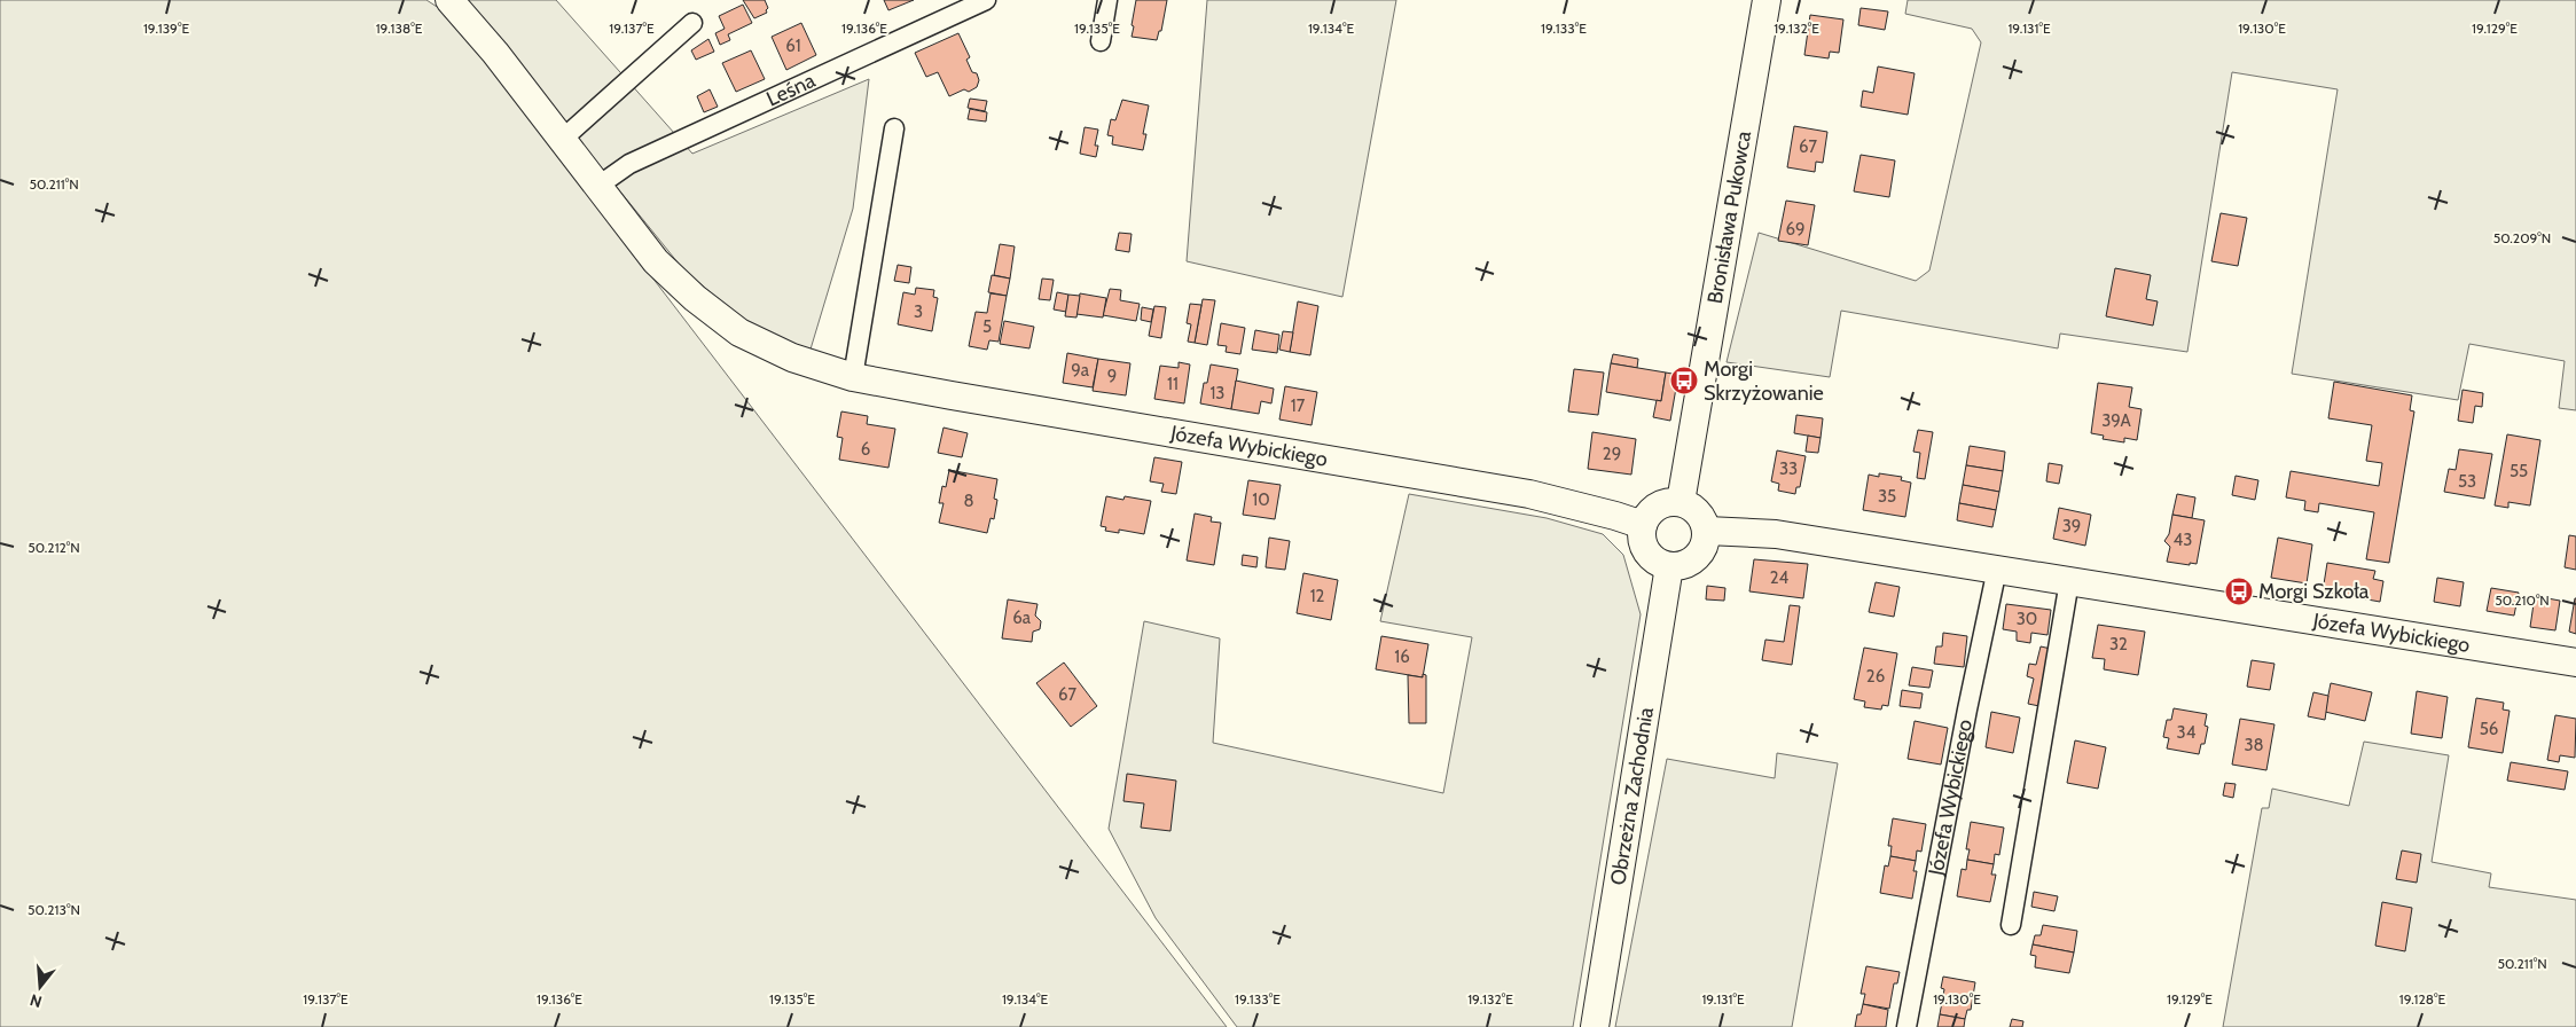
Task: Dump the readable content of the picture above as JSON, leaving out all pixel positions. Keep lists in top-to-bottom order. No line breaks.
{"streets":{"street":["Leśna","Bronisława Pukowca","Józefa Wybickiego","Obrzeżna Zachodnia"]},"crossings":[["Leśna","Józefa Wybickiego"],["Bronisława Pukowca","Józefa Wybickiego"],["Bronisława Pukowca","Obrzeżna Zachodnia"],["Józefa Wybickiego","Obrzeżna Zachodnia"]],"places":{"bus stop":["Morgi Skrzyżowanie","Morgi Szkoła"]},"house_numbers":["61","67","69","3","5","9a","9","11","13","17","39A","6","29","33","55","53","35","10","8","39","43","24","12","6a","30","32","16","26","67","56","34","38"],"north":"bottom","coordinates":["19.139°E","19.138°E","19.137°E","19.136°E","19.135°E","19.134°E","19.133°E","19.132°E","19.131°E","19.130°E","19.129°E","50.211°N","50.209°N","50.212°N","50.210°N","50.213°N","19.128°E"]}
